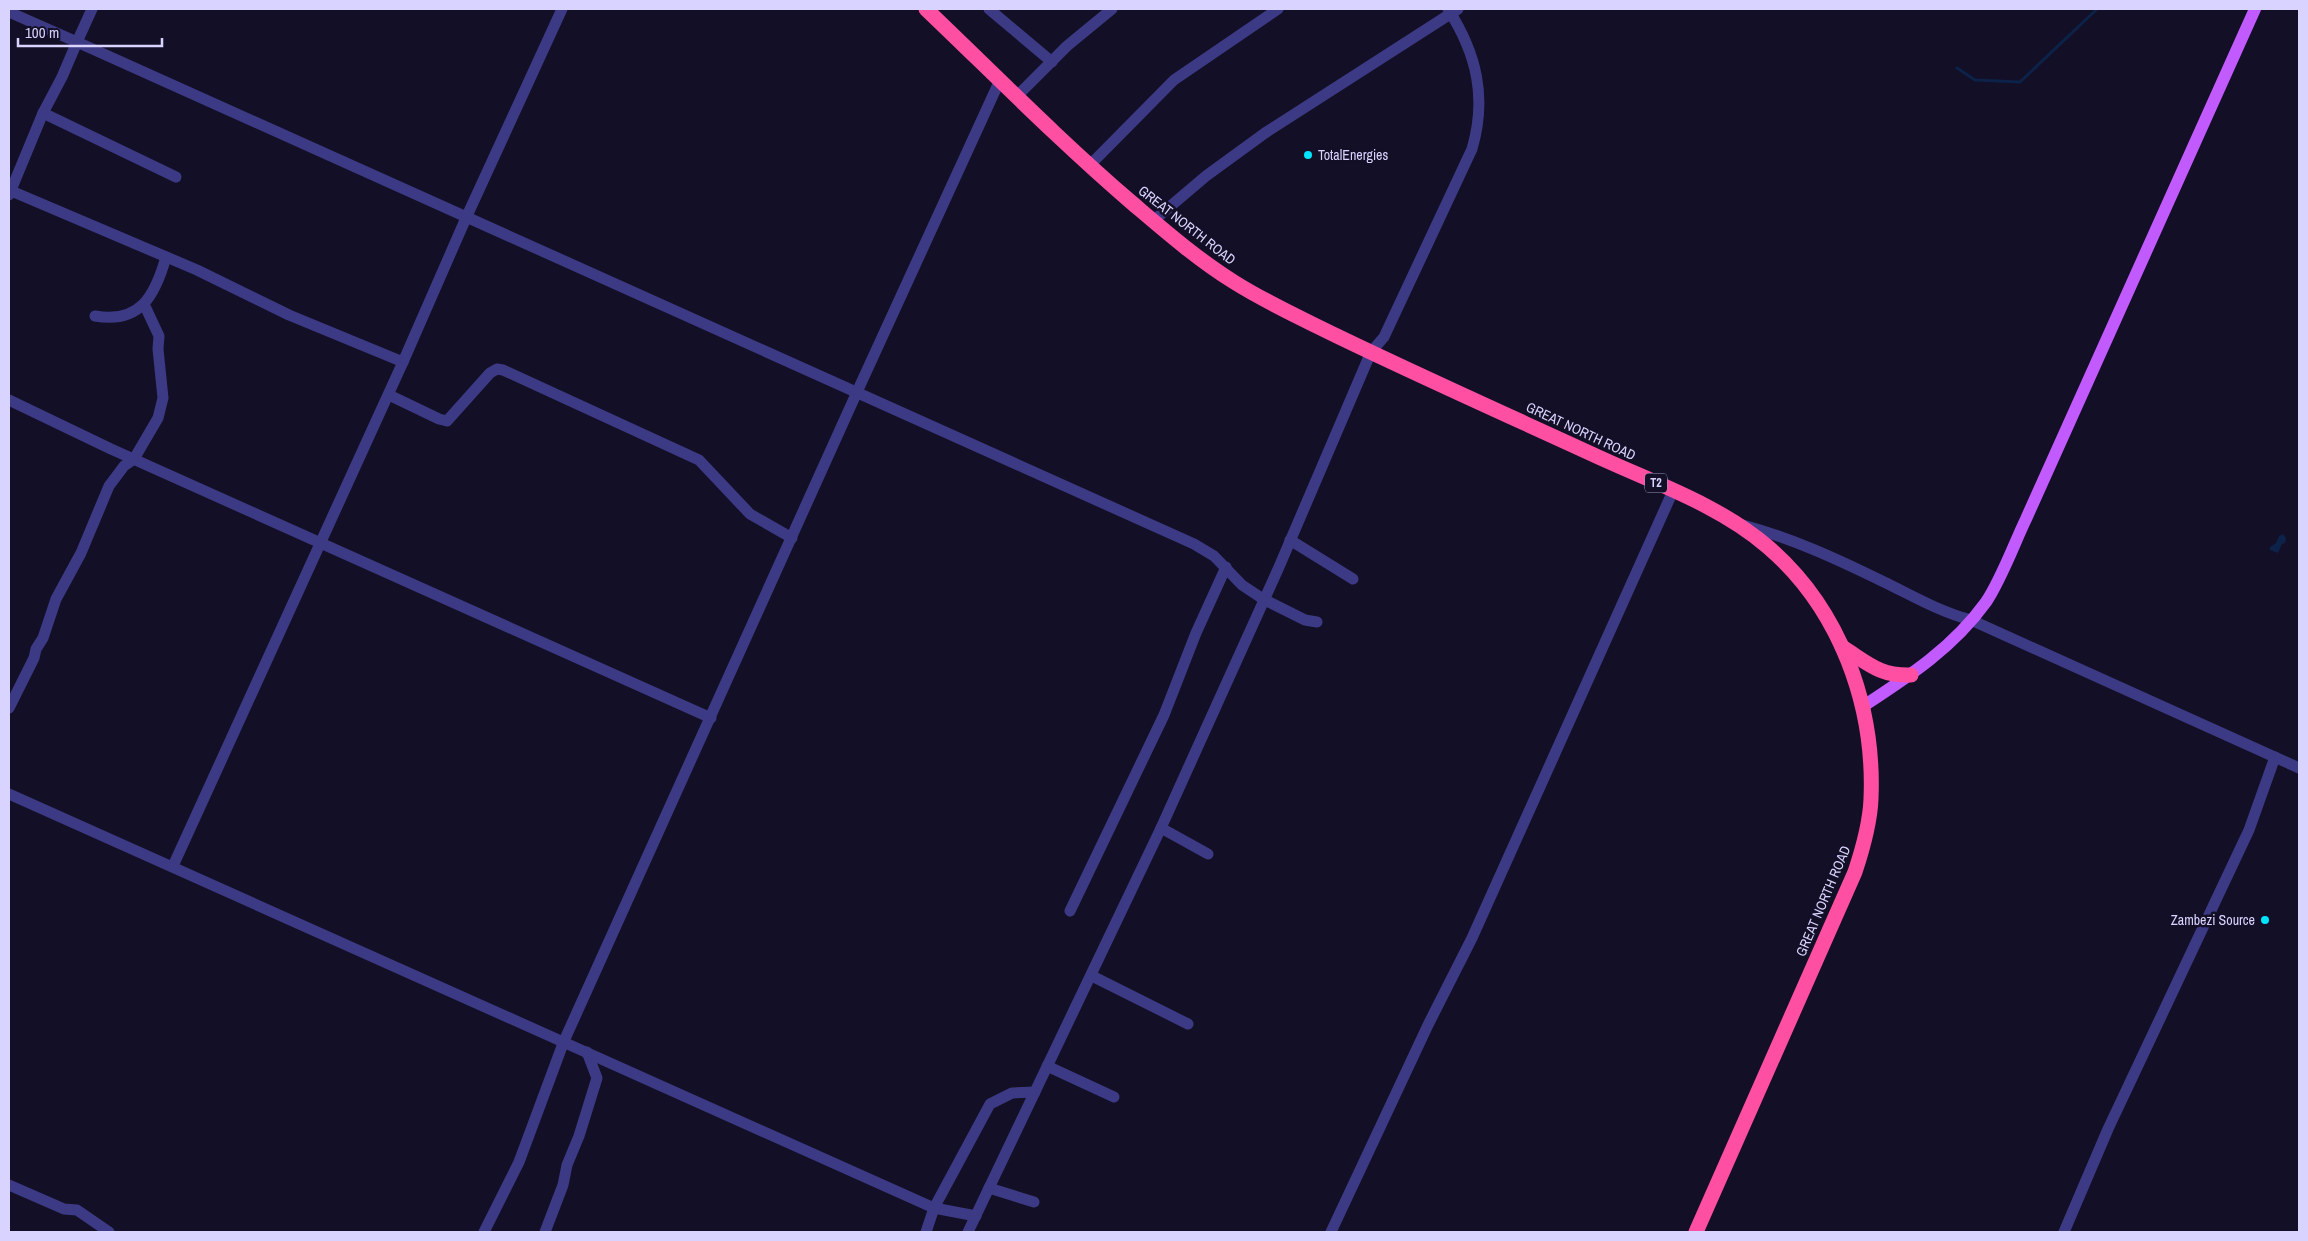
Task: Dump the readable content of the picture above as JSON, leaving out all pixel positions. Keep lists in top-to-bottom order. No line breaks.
{"streets":{"highway":["GREAT NORTH ROAD","T2"]},"places":["TotalEnergies","Zambezi Source"],"scale_bar":"100 m"}
